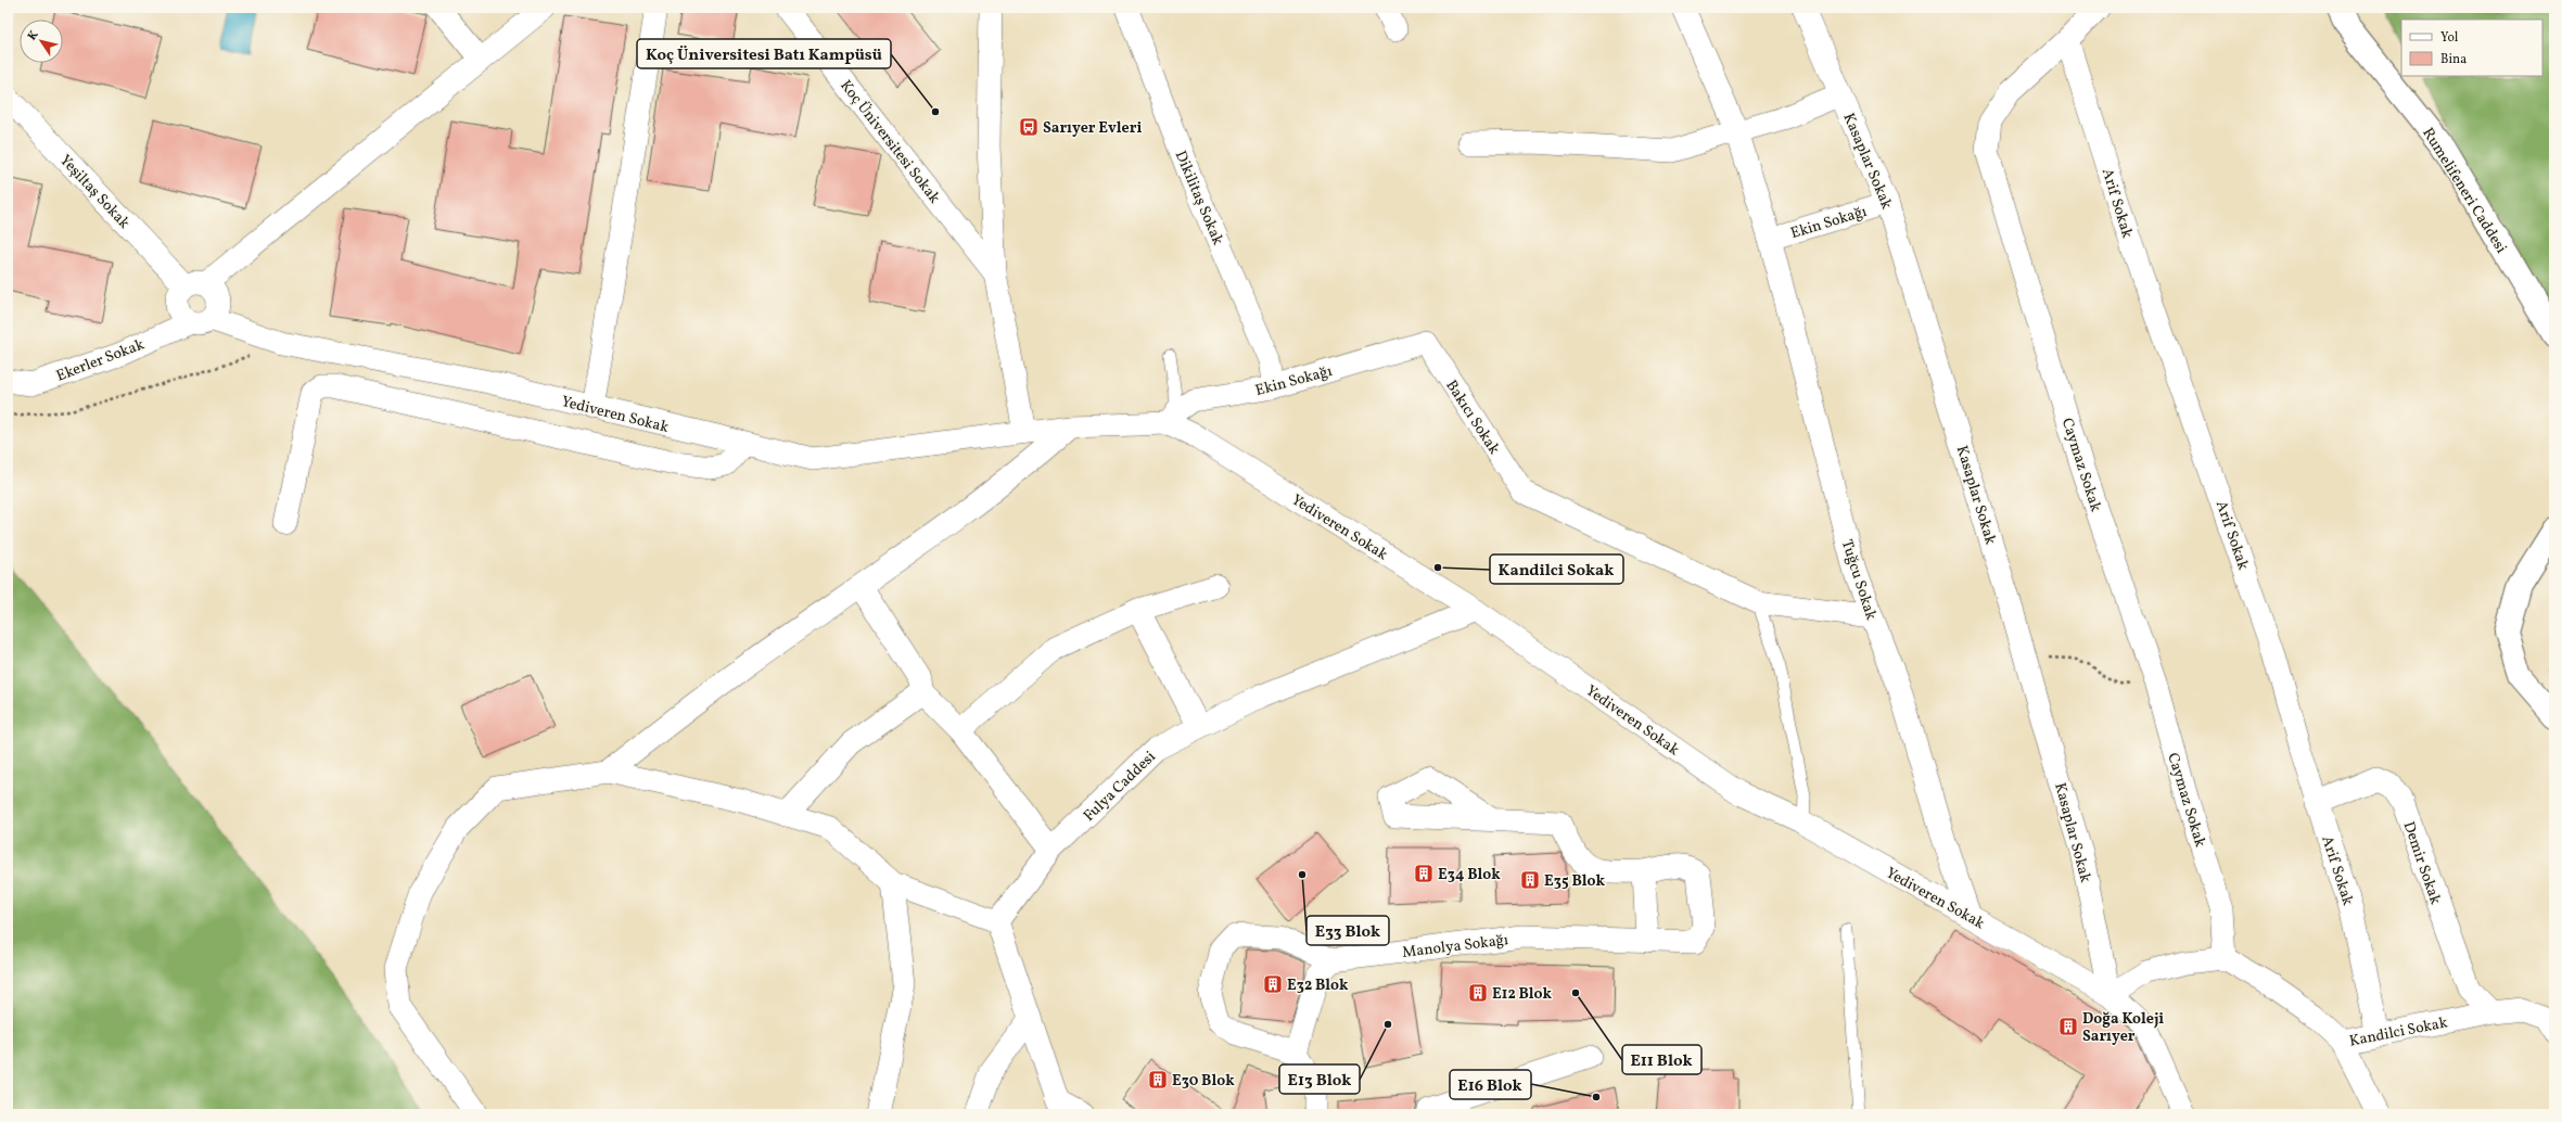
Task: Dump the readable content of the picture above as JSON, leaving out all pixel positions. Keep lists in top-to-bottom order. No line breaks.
{"streets":{"street":["Koç Üniversitesi Sokak","Kasaplar Sokak","Rumelifeneri Caddesi","Yeşiltaş Sokak","Dikilitaş Sokak","Arif Sokak","Ekin Sokağı","Ekerler Sokak","Yediveren Sokak","Bakıcı Sokak","Caymaz Sokak","Tuğcu Sokak","Fulya Caddesi","Demir Sokak","Manolya Sokağı","Kandilci Sokak"]},"crossings":[["Kasaplar Sokak","Ekin Sokağı"],["Kasaplar Sokak","Yediveren Sokak"],["Yeşiltaş Sokak","Ekerler Sokak"],["Yeşiltaş Sokak","Yediveren Sokak"],["Dikilitaş Sokak","Ekin Sokağı"],["Arif Sokak","Caymaz Sokak"],["Arif Sokak","Demir Sokak"],["Arif Sokak","Kandilci Sokak"],["Ekin Sokağı","Yediveren Sokak"],["Ekin Sokağı","Bakıcı Sokak"],["Ekin Sokağı","Tuğcu Sokak"],["Ekerler Sokak","Yediveren Sokak"],["Yediveren Sokak","Tuğcu Sokak"],["Yediveren Sokak","Fulya Caddesi"],["Caymaz Sokak","Kandilci Sokak"],["Demir Sokak","Kandilci Sokak"]],"places":{"other":["Koç Üniversitesi Batı Kampüsü","Kandilci Sokak","E33 Blok","E11 Blok","E13 Blok","E16 Blok"],"bus stop":["Sarıyer Evleri"],"building":["E34 Blok","E35 Blok","E32 Blok","E12 Blok","Doğa Koleji Sarıyer","E30 Blok"]},"legend":["Yol","Bina"],"north":"top left"}
